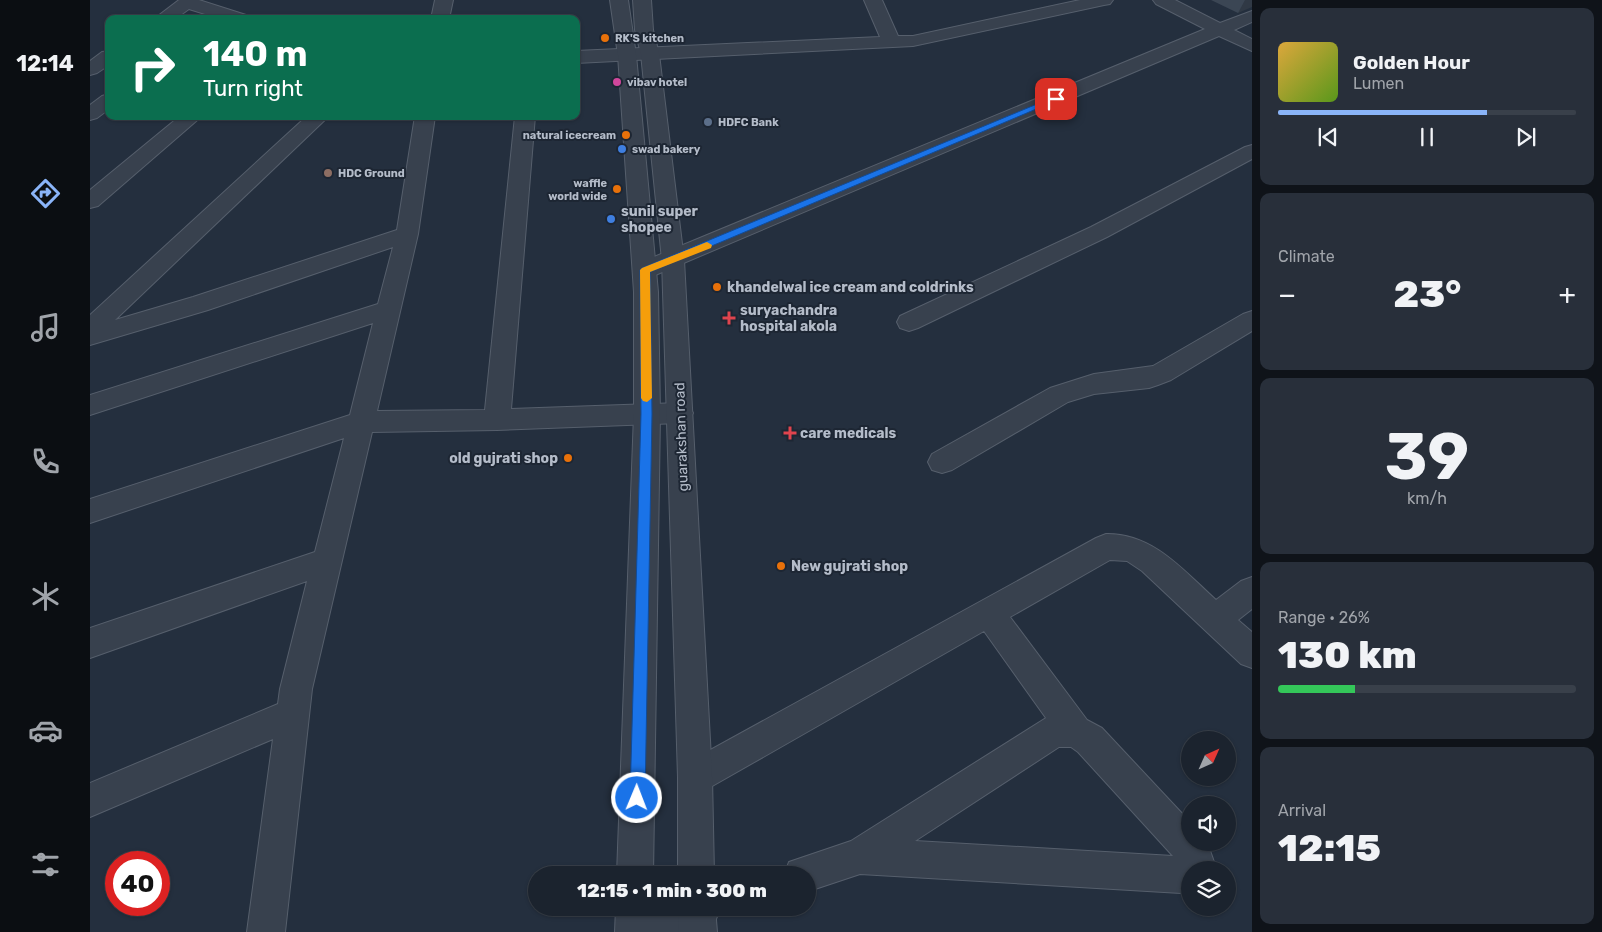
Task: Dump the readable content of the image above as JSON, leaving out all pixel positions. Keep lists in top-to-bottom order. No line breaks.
{"streets":{"street":["guarakshan road"]},"places":{"other":["RK'S kitchen","vibav hotel","HDFC Bank","natural icecream","swad bakery","HDC Ground","waffle world wide","sunil super shopee","khandelwal ice cream and coldrinks","old gujrati shop","New gujrati shop"],"health":["suryachandra hospital akola","care medicals"]},"north":"top right","page":{"tabs":"12:14","turn":["140 m","Turn right"],"song":["Golden Hour","Lumen"],"tile":["Climate",["39","km/h"],["Range · 26%","130 km"],["Arrival","12:15"]],"heat":["−","23°","+"],"limit":"40","trip":"12:15 · 1 min · 300 m"}}
